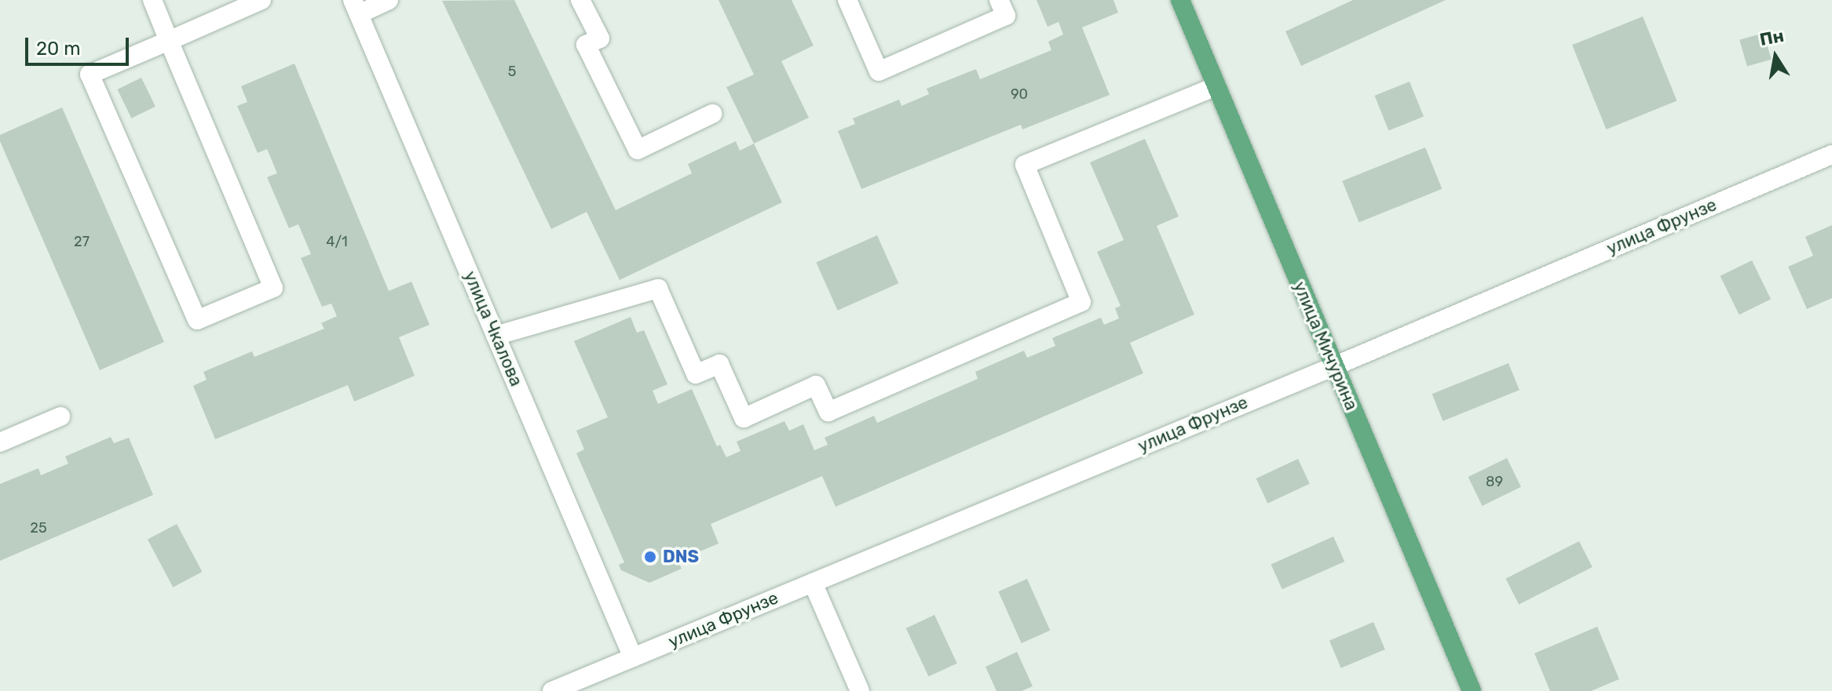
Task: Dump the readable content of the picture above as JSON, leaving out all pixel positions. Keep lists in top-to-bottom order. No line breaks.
{"streets":{"main road":["улица Мичурина"],"street":["улица Фрунзе","улица Чкалова"]},"crossings":[["улица Фрунзе","улица Чкалова"],["улица Фрунзе","улица Мичурина"]],"places":["DNS"],"house_numbers":["5","90","27","4/1","89","25"],"scale_bar":"20 m","north":"top"}
